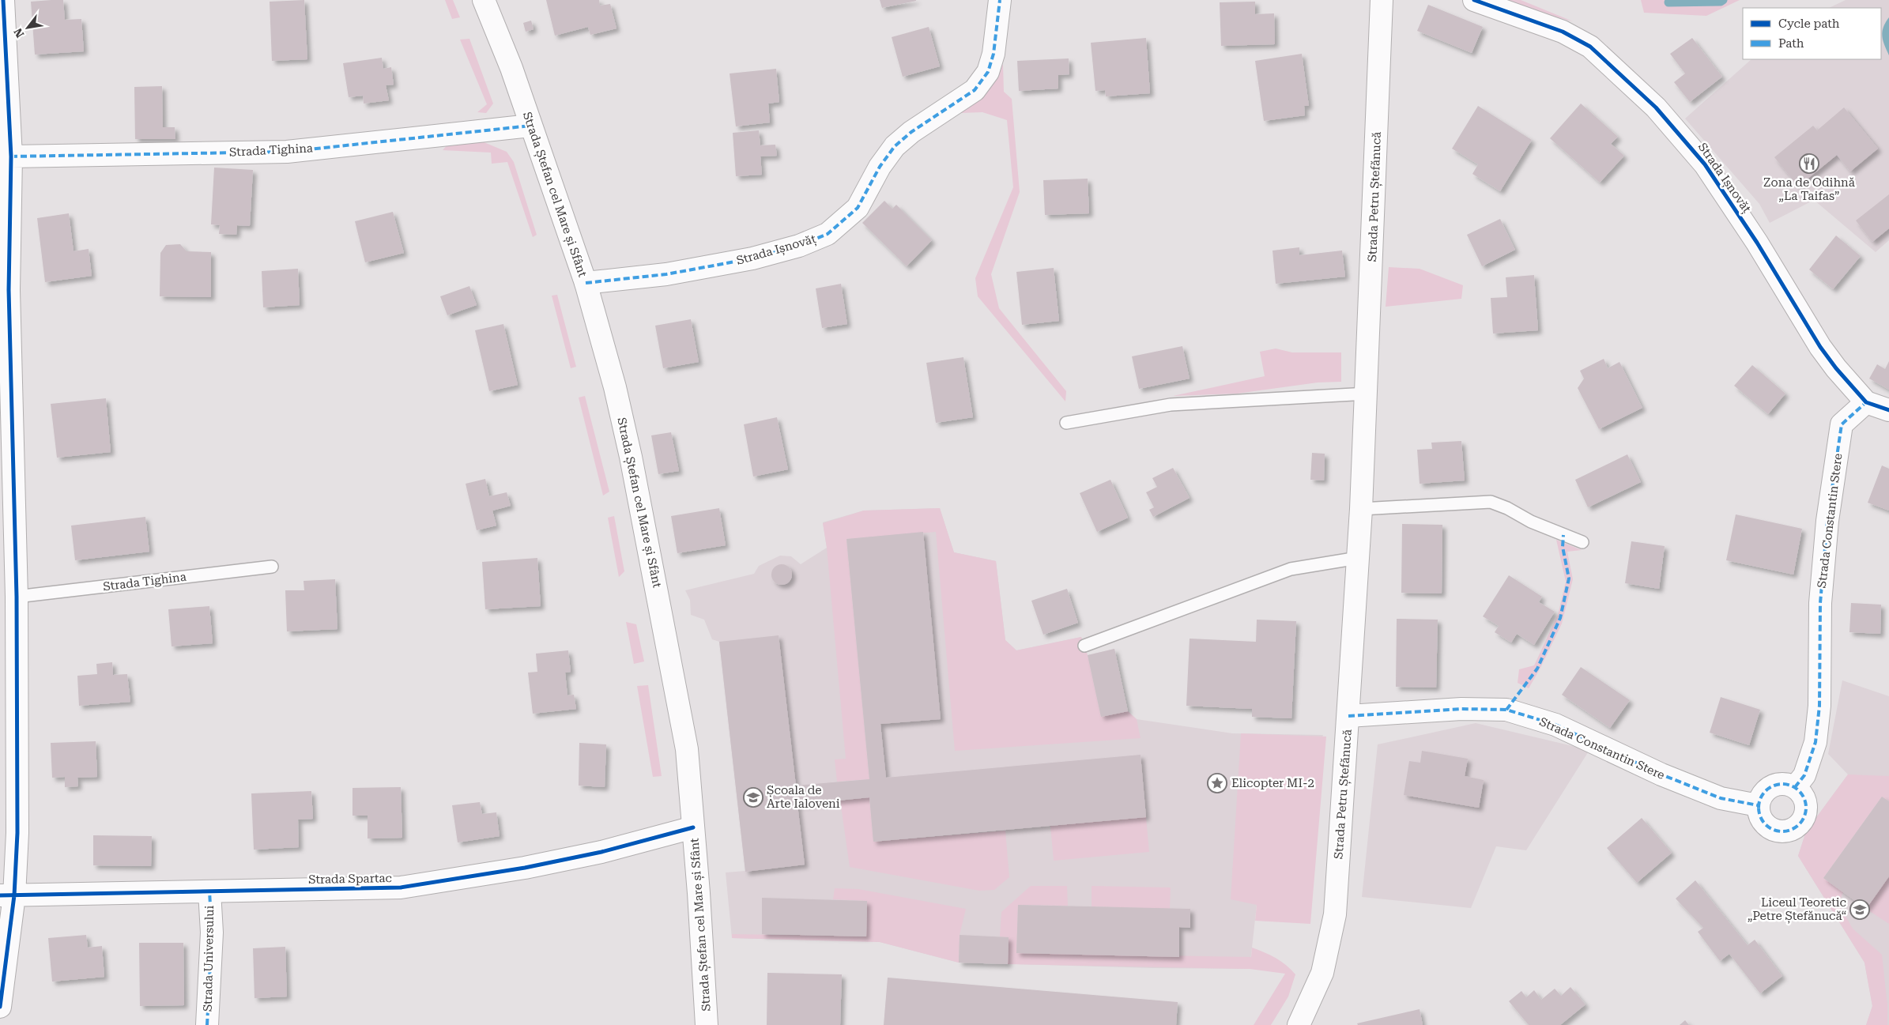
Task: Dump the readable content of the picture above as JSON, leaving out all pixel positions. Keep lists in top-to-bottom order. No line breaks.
{"streets":{"street":["Strada Tighina","Strada Ișnovăț","Strada Ștefan cel Mare și Sfânt","Strada Petru Ștefănucă","Strada Constantin Stere","Strada Spartac","Strada Universului"]},"crossings":[["Strada Tighina","Strada Ștefan cel Mare și Sfânt"],["Strada Ișnovăț","Strada Ștefan cel Mare și Sfânt"],["Strada Ișnovăț","Strada Constantin Stere"],["Strada Ștefan cel Mare și Sfânt","Strada Spartac"],["Strada Petru Ștefănucă","Strada Constantin Stere"],["Strada Spartac","Strada Universului"]],"places":{"restaurant":["Zona de Odihnă „La Taifas”"],"place":["Elicopter MI-2"],"school or university":["Școala de Arte Ialoveni","Liceul Teoretic „Petre Ștefănucă“"]},"legend":["Cycle path","Path"],"north":"bottom left"}
